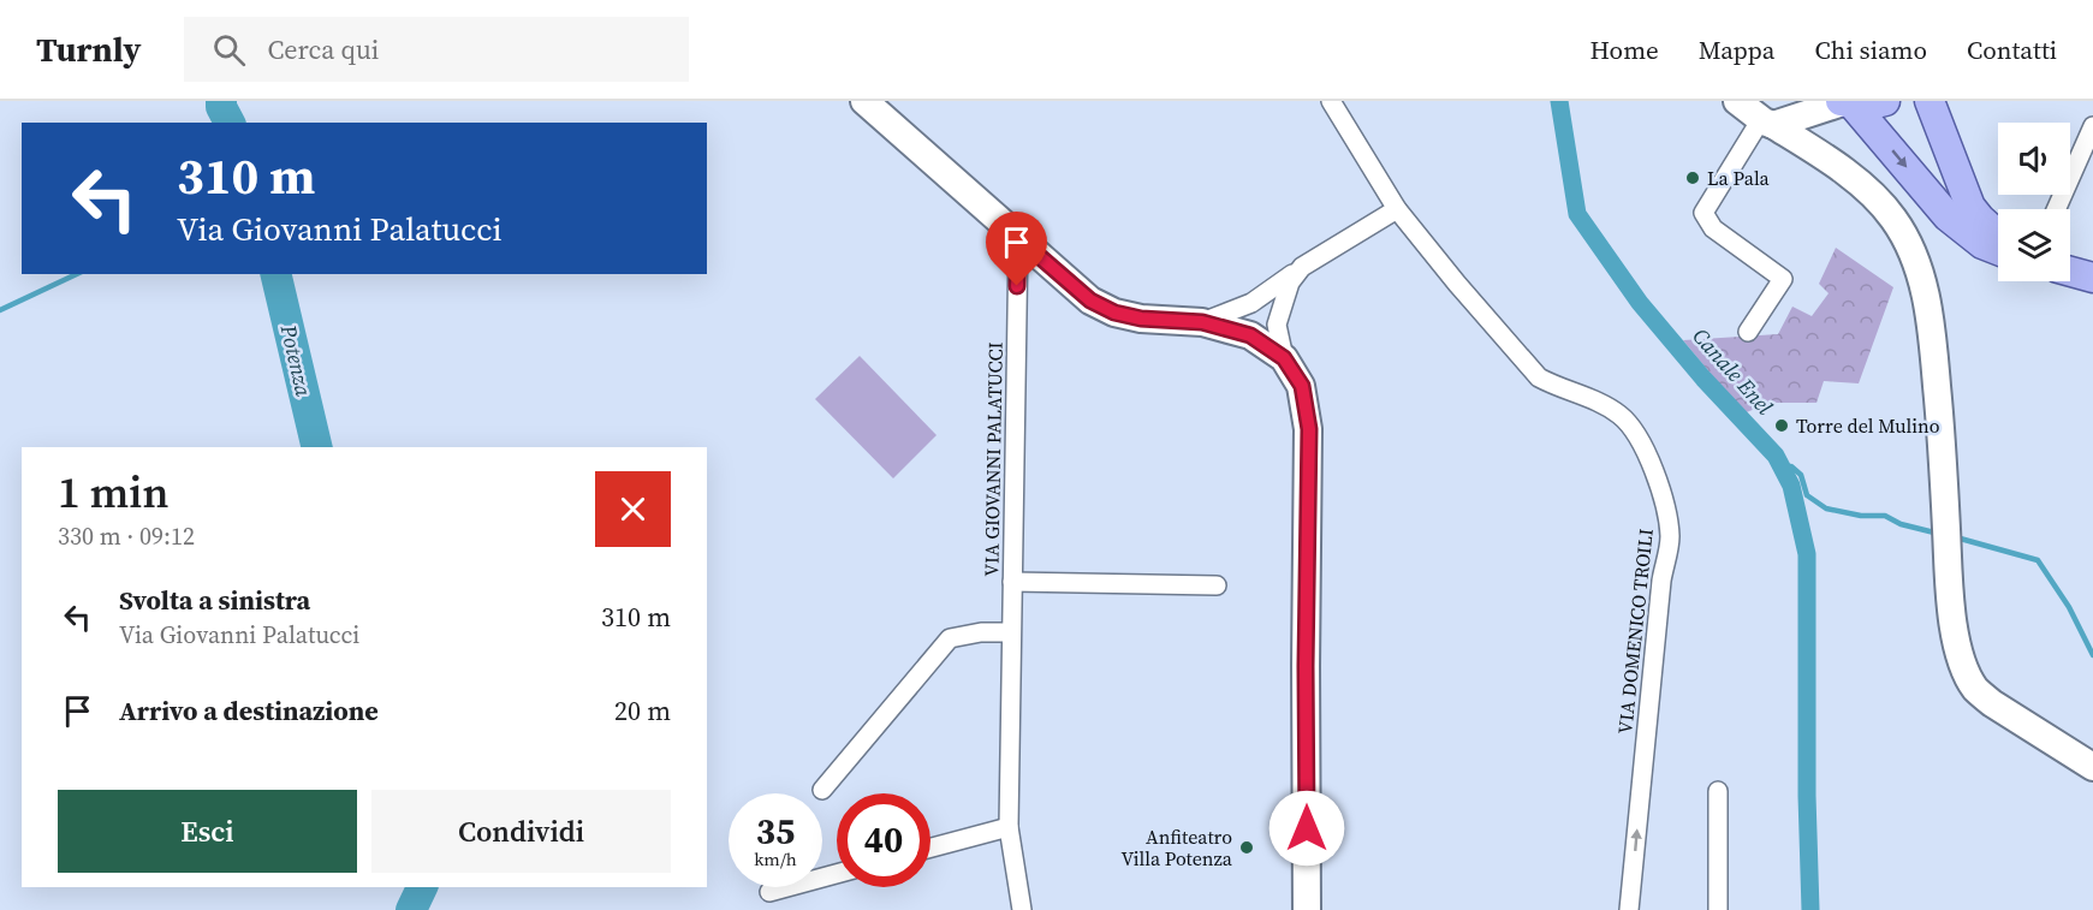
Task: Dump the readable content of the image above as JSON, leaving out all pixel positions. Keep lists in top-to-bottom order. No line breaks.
{"streets":{"street":["VIA GIOVANNI PALATUCCI","VIA DOMENICO TROILI"]},"one_way":["VIA DOMENICO TROILI"],"water":["Potenza","Canale Enel"],"places":["La Pala","Torre del Mulino","Anfiteatro Villa Potenza"],"page":{"header":"Turnly","search":"Cerca qui","nav":["Home","Mappa","Chi siamo","Contatti"],"turn":["310 m","Via Giovanni Palatucci"],"heading":["1 min","330 m · 09:12"],"list":[{"name":"Svolta a sinistra","note":"Via Giovanni Palatucci","value":"310 m"},{"name":"Arrivo a destinazione","value":"20 m"}],"buttons":["Esci","Condividi"],"speed":"35 km/h","limit":"40"}}
